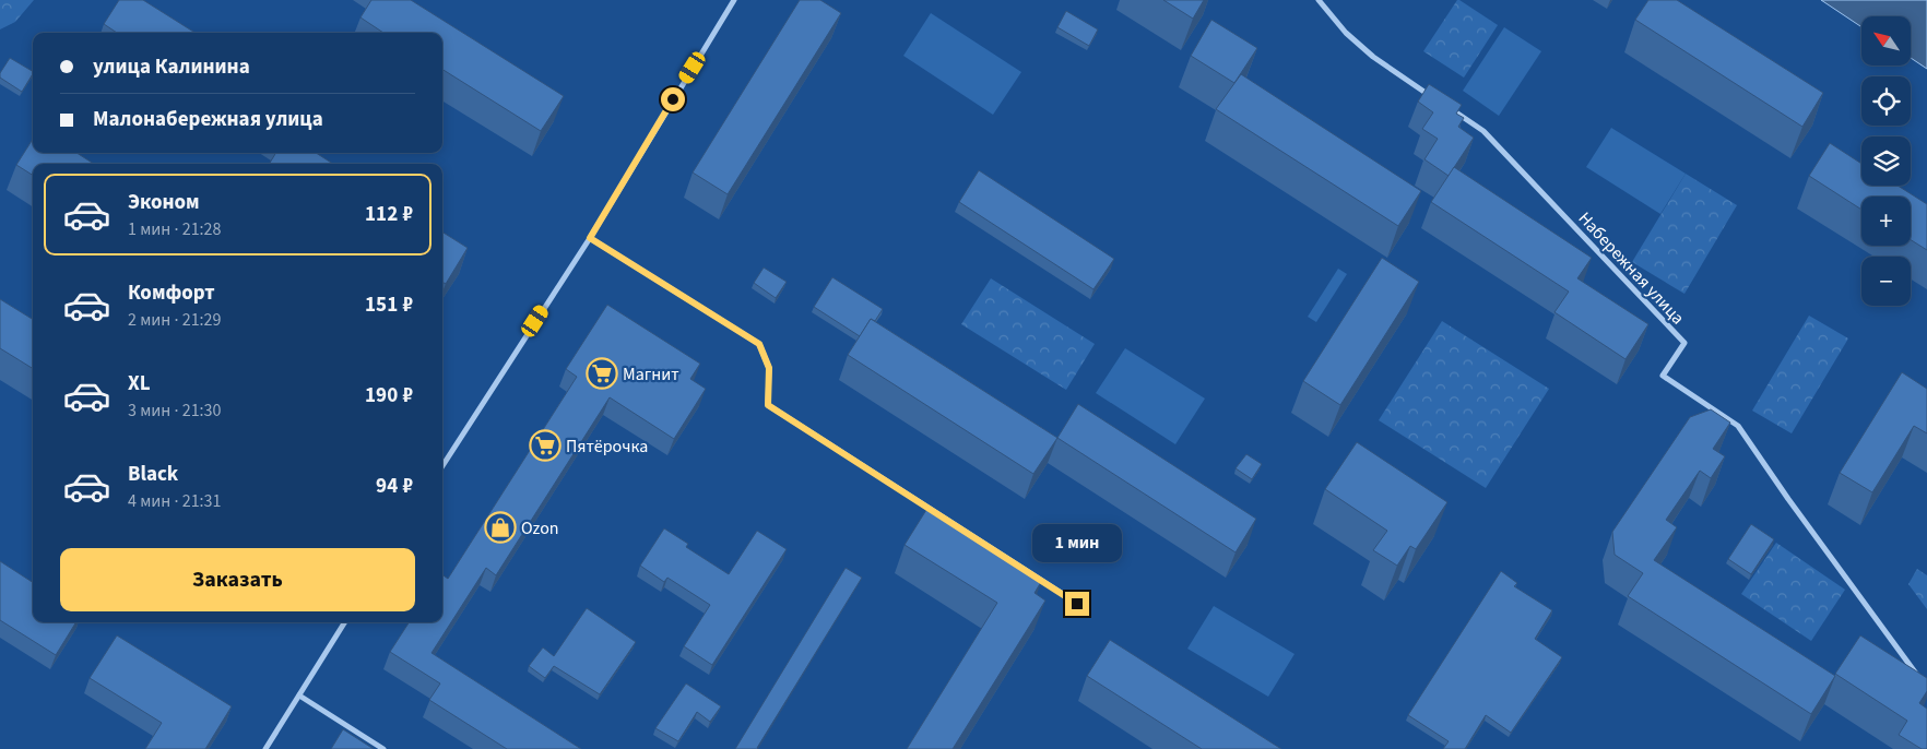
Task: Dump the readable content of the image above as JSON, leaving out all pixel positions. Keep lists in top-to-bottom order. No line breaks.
{"streets":{"street":["Набережная улица"]},"places":{"supermarket":["Магнит","Пятёрочка"],"shop":["Ozon"]},"north":"top left","page":{"map_buttons":["+","−"],"banner":["улица Калинина","Малонабережная улица"],"list":[{"name":"Эконом","note":"1 мин · 21:28","value":"112 ₽"},{"name":"Комфорт","note":"2 мин · 21:29","value":"151 ₽"},{"name":"XL","note":"3 мин · 21:30","value":"190 ₽"},{"name":"Black","note":"4 мин · 21:31","value":"94 ₽"}],"bubble":"1 мин","buttons":"Заказать"}}
